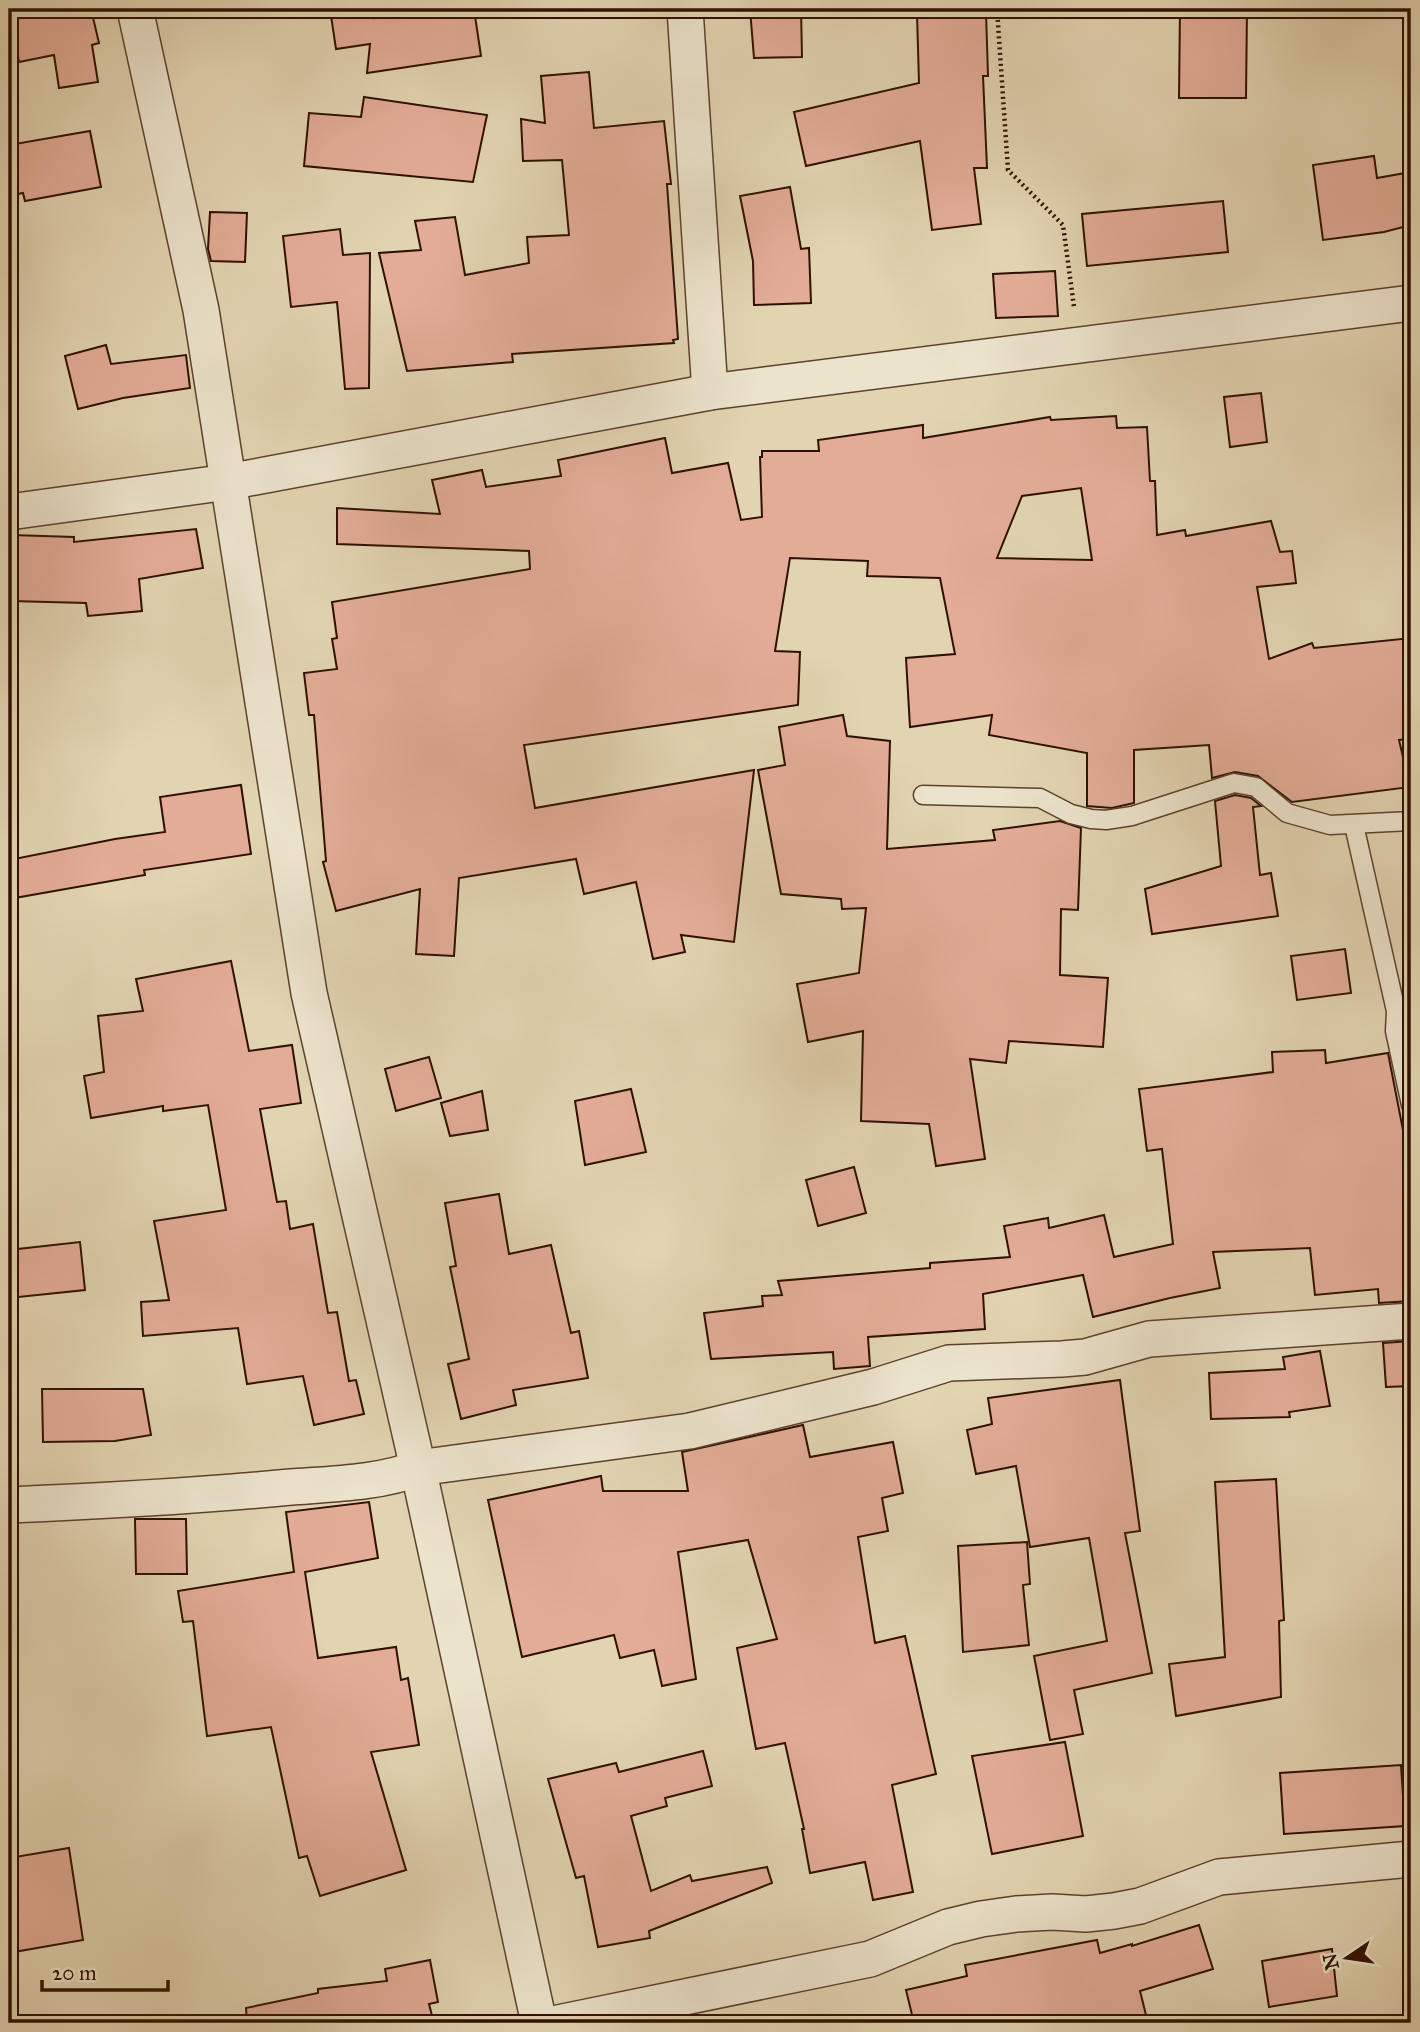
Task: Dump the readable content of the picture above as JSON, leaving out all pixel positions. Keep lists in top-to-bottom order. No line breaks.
{"scale_bar":"20 m","north":"left"}
